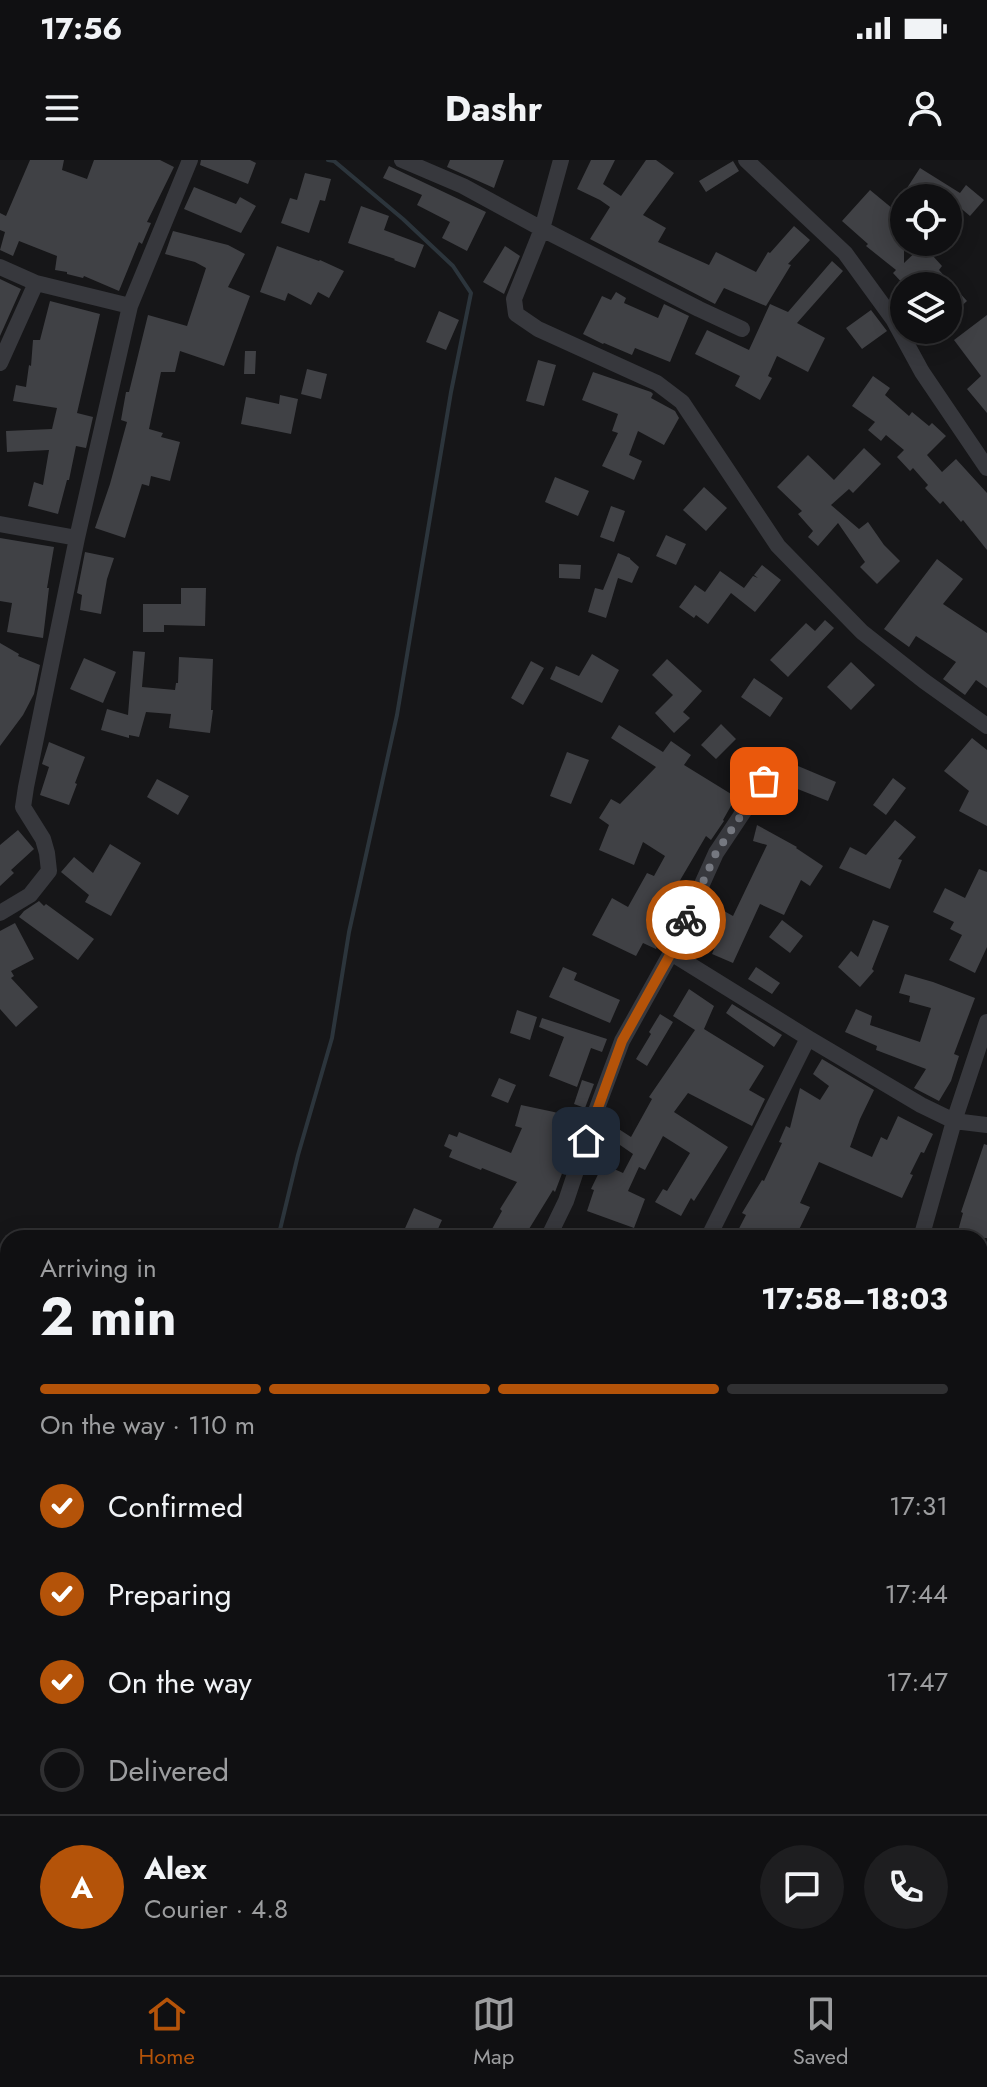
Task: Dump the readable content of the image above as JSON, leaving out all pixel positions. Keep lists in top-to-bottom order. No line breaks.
{"page":{"status":"17:56","header":"Dashr","heading":["2 min","Arriving in","17:58–18:03"],"panel":["Alex","Courier · 4.8"],"bar":"On the way · 110 m","list":[["Confirmed","17:31"],["Preparing","17:44"],["On the way","17:47"],"Delivered"],"round":"A","tabs":["Home","Map","Saved"]}}
